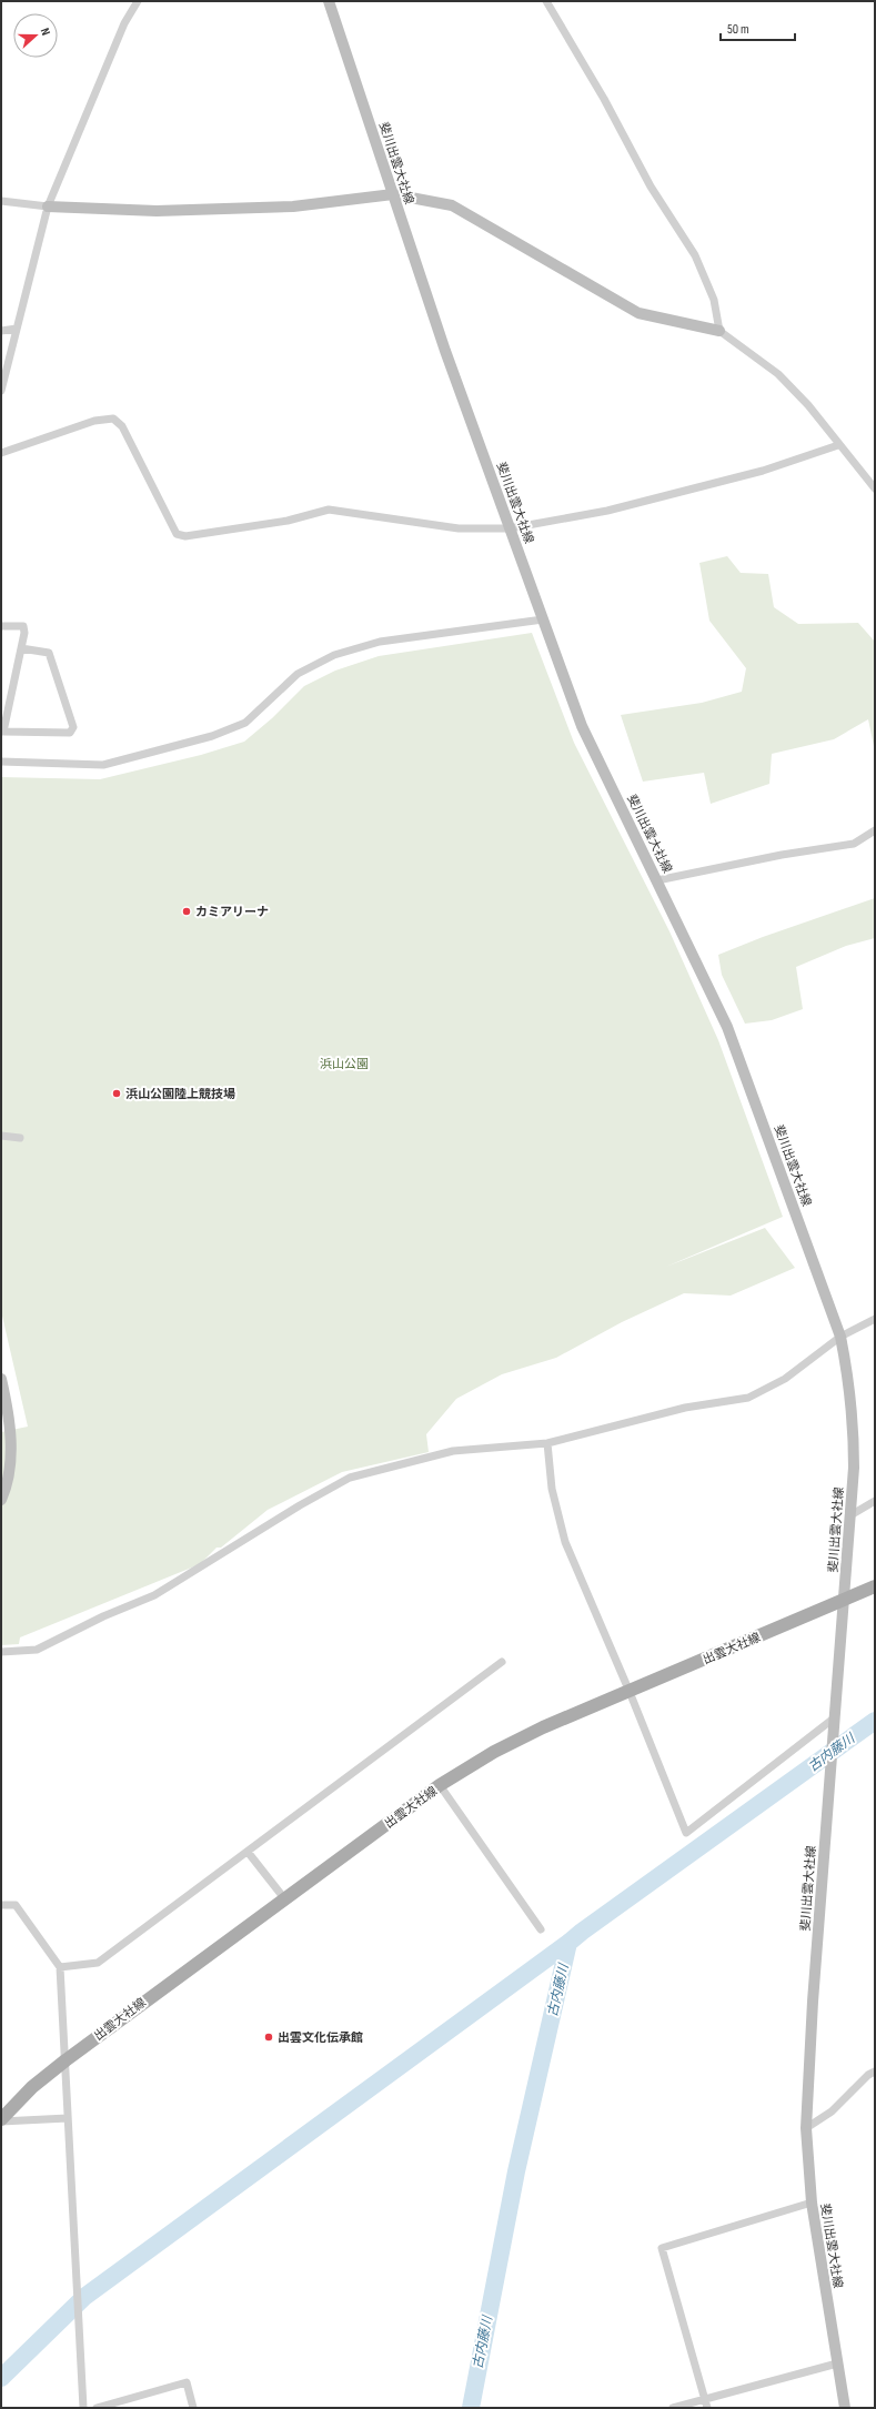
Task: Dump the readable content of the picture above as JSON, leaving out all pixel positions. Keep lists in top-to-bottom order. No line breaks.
{"streets":{"main road":["斐川出雲大社線","出雲大社線"]},"crossings":[["斐川出雲大社線","出雲大社線"]],"water":["古内藤川"],"parks":["浜山公園"],"places":["カミアリーナ","浜山公園陸上競技場","出雲文化伝承館"],"scale_bar":"50 m","north":"right"}
